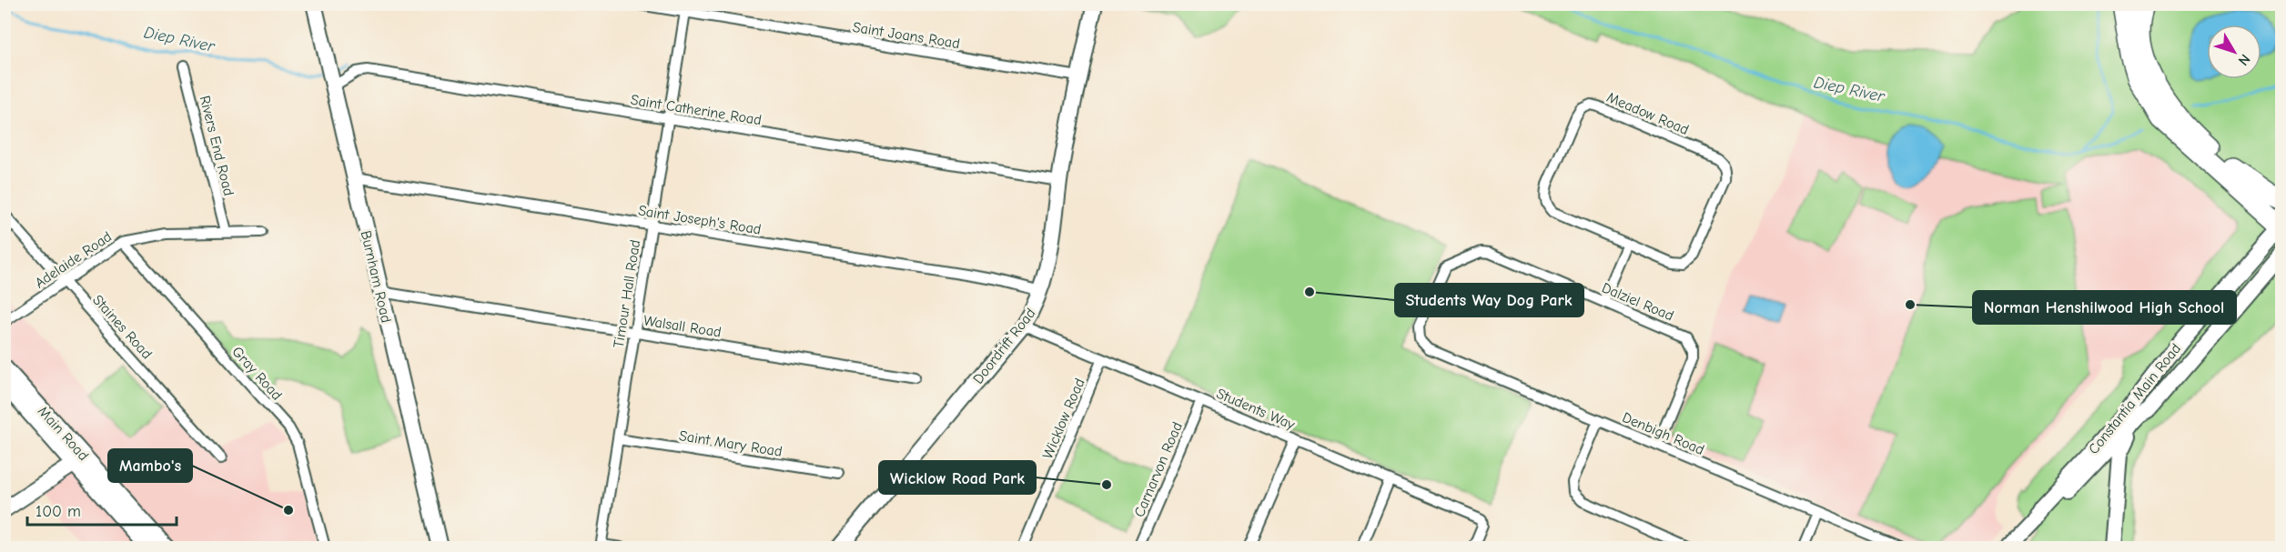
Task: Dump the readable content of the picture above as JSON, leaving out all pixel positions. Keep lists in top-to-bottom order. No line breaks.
{"streets":{"main road":["Burnham Road","Doordrift Road","Constantia Main Road","Main Road"],"street":["Saint Joans Road","Saint Catherine Road","Meadow Road","Rivers End Road","Saint Joseph's Road","Adelaide Road","Timour Hall Road","Dalziel Road","Walsall Road","Staines Road","Gray Road","Students Way","Wicklow Road","Denbigh Road","Saint Mary Road","Carnarvon Road"]},"crossings":[["Saint Joans Road","Timour Hall Road"],["Saint Joans Road","Doordrift Road"],["Saint Catherine Road","Burnham Road"],["Saint Catherine Road","Timour Hall Road"],["Saint Catherine Road","Doordrift Road"],["Rivers End Road","Adelaide Road"],["Saint Joseph's Road","Burnham Road"],["Saint Joseph's Road","Timour Hall Road"],["Saint Joseph's Road","Doordrift Road"],["Adelaide Road","Staines Road"],["Adelaide Road","Gray Road"],["Burnham Road","Walsall Road"],["Timour Hall Road","Walsall Road"],["Timour Hall Road","Saint Mary Road"],["Dalziel Road","Denbigh Road"],["Doordrift Road","Students Way"],["Students Way","Wicklow Road"],["Students Way","Carnarvon Road"]],"water":["Diep River"],"places":["Students Way Dog Park","Norman Henshilwood High School","Wicklow Road Park","Mambo's"],"scale_bar":"100 m","north":"bottom right"}
